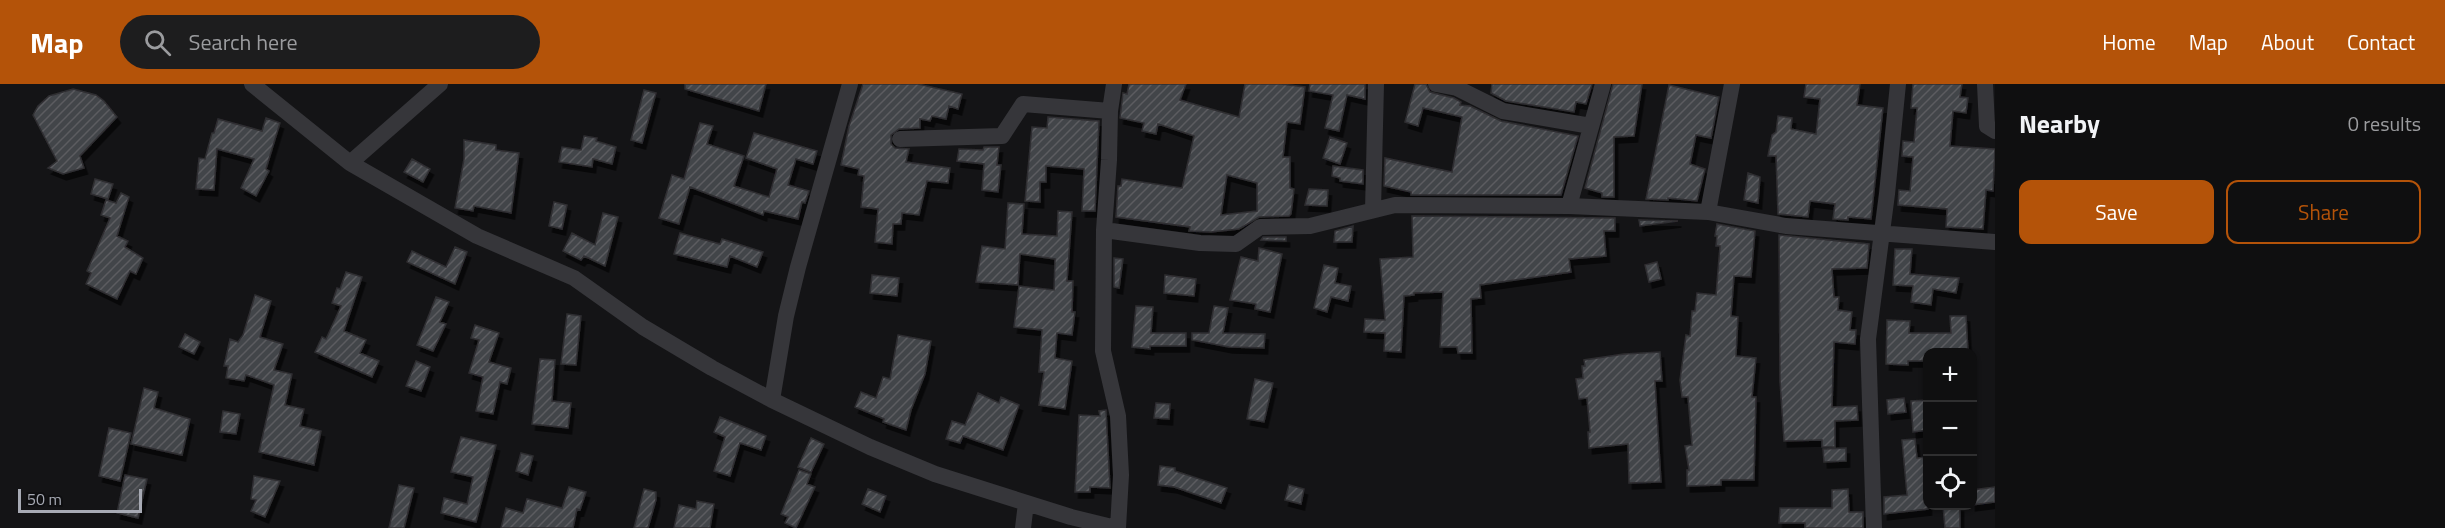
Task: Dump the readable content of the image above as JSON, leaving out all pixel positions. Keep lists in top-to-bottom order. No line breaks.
{"scale_bar":"50 m","page":{"header":"Map","search":"Search here","nav":["Home","Map","About","Contact"],"heading":["Nearby","0 results"],"buttons":["Save","Share"],"map_buttons":["+","−"],"scale":"50 m"}}
